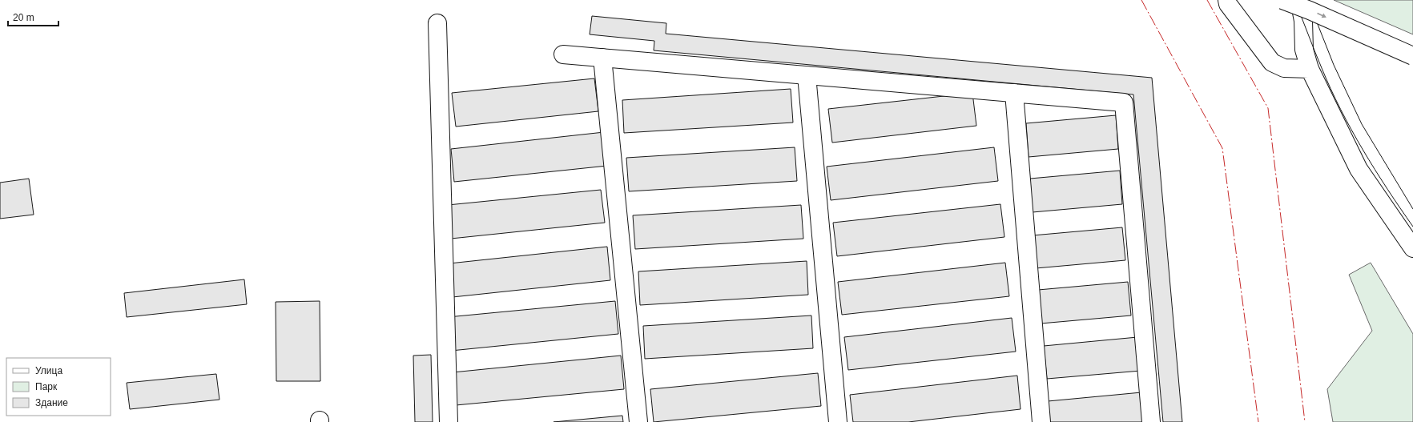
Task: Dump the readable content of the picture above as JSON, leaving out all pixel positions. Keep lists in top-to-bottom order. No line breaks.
{"legend":["Улица","Парк","Здание"],"scale_bar":"20 m"}
